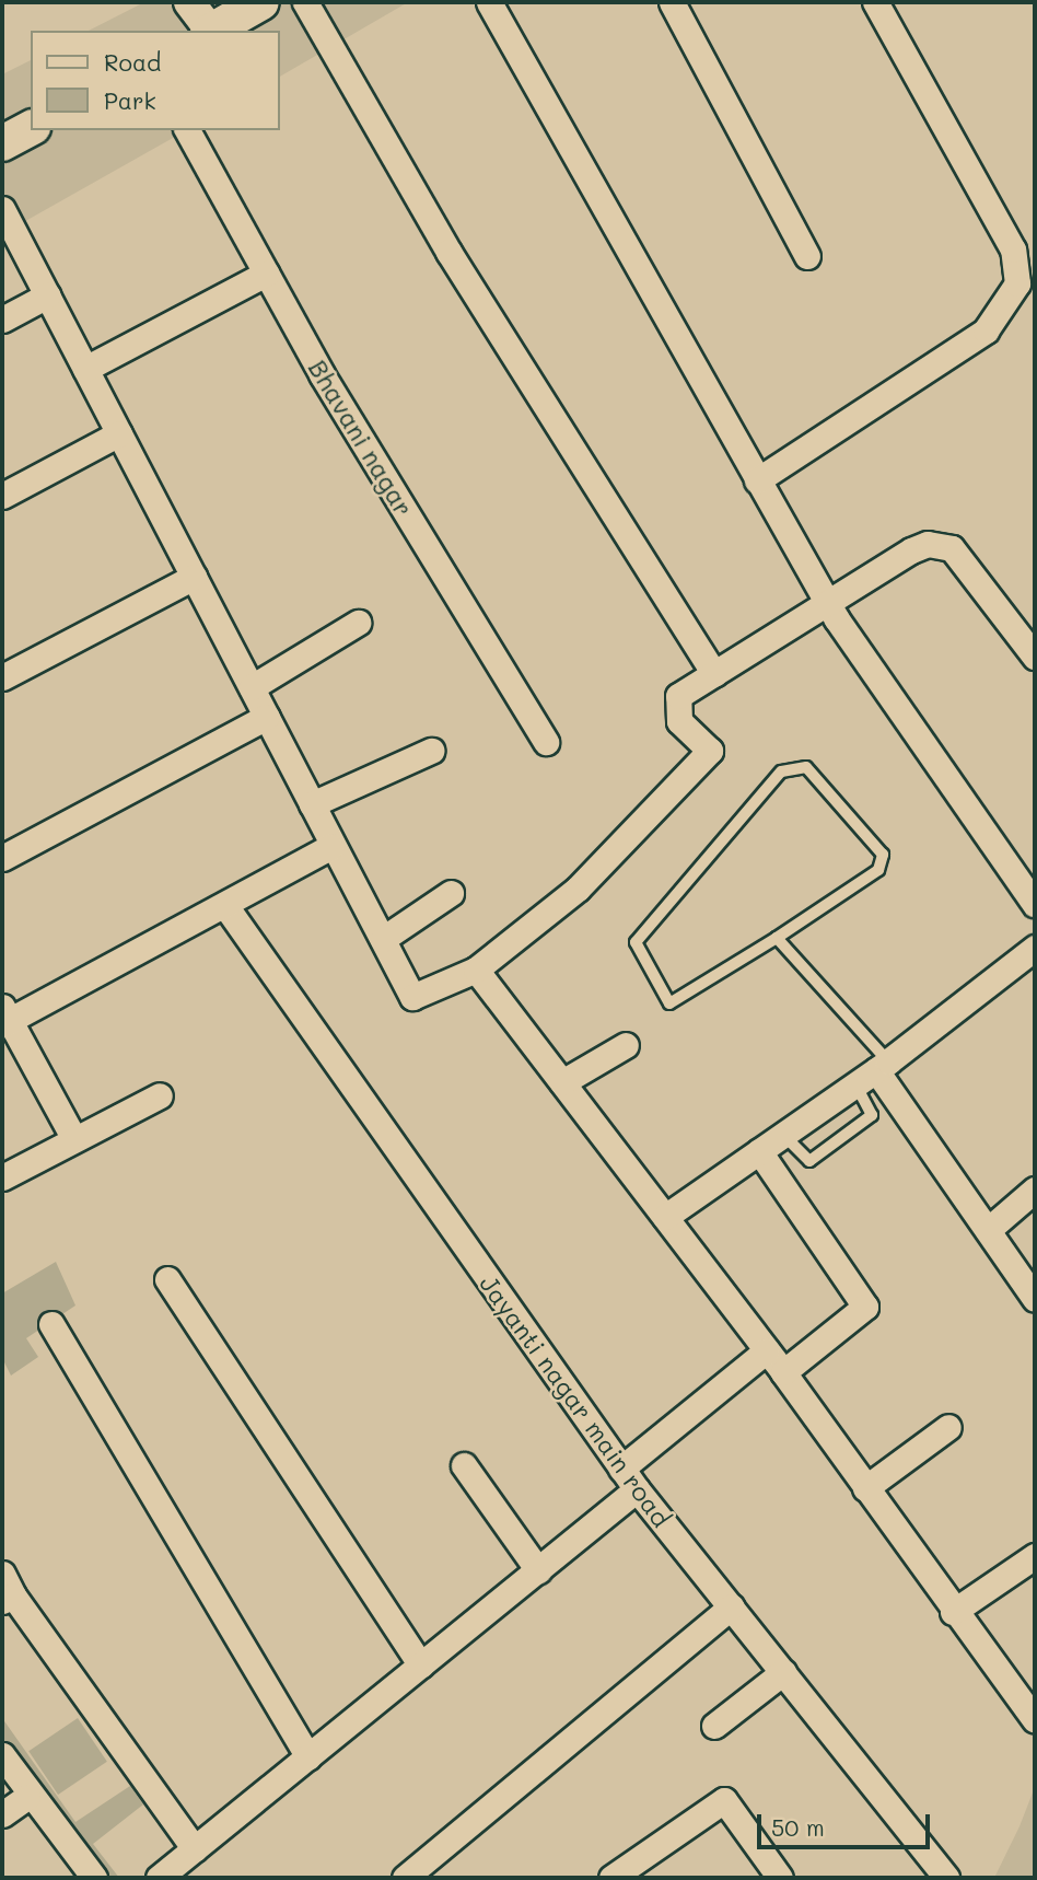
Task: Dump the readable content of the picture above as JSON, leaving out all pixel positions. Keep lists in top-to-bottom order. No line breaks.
{"streets":{"street":["Bhavani nagar","Jayanti nagar main road"]},"legend":["Road","Park"],"scale_bar":"50 m"}
